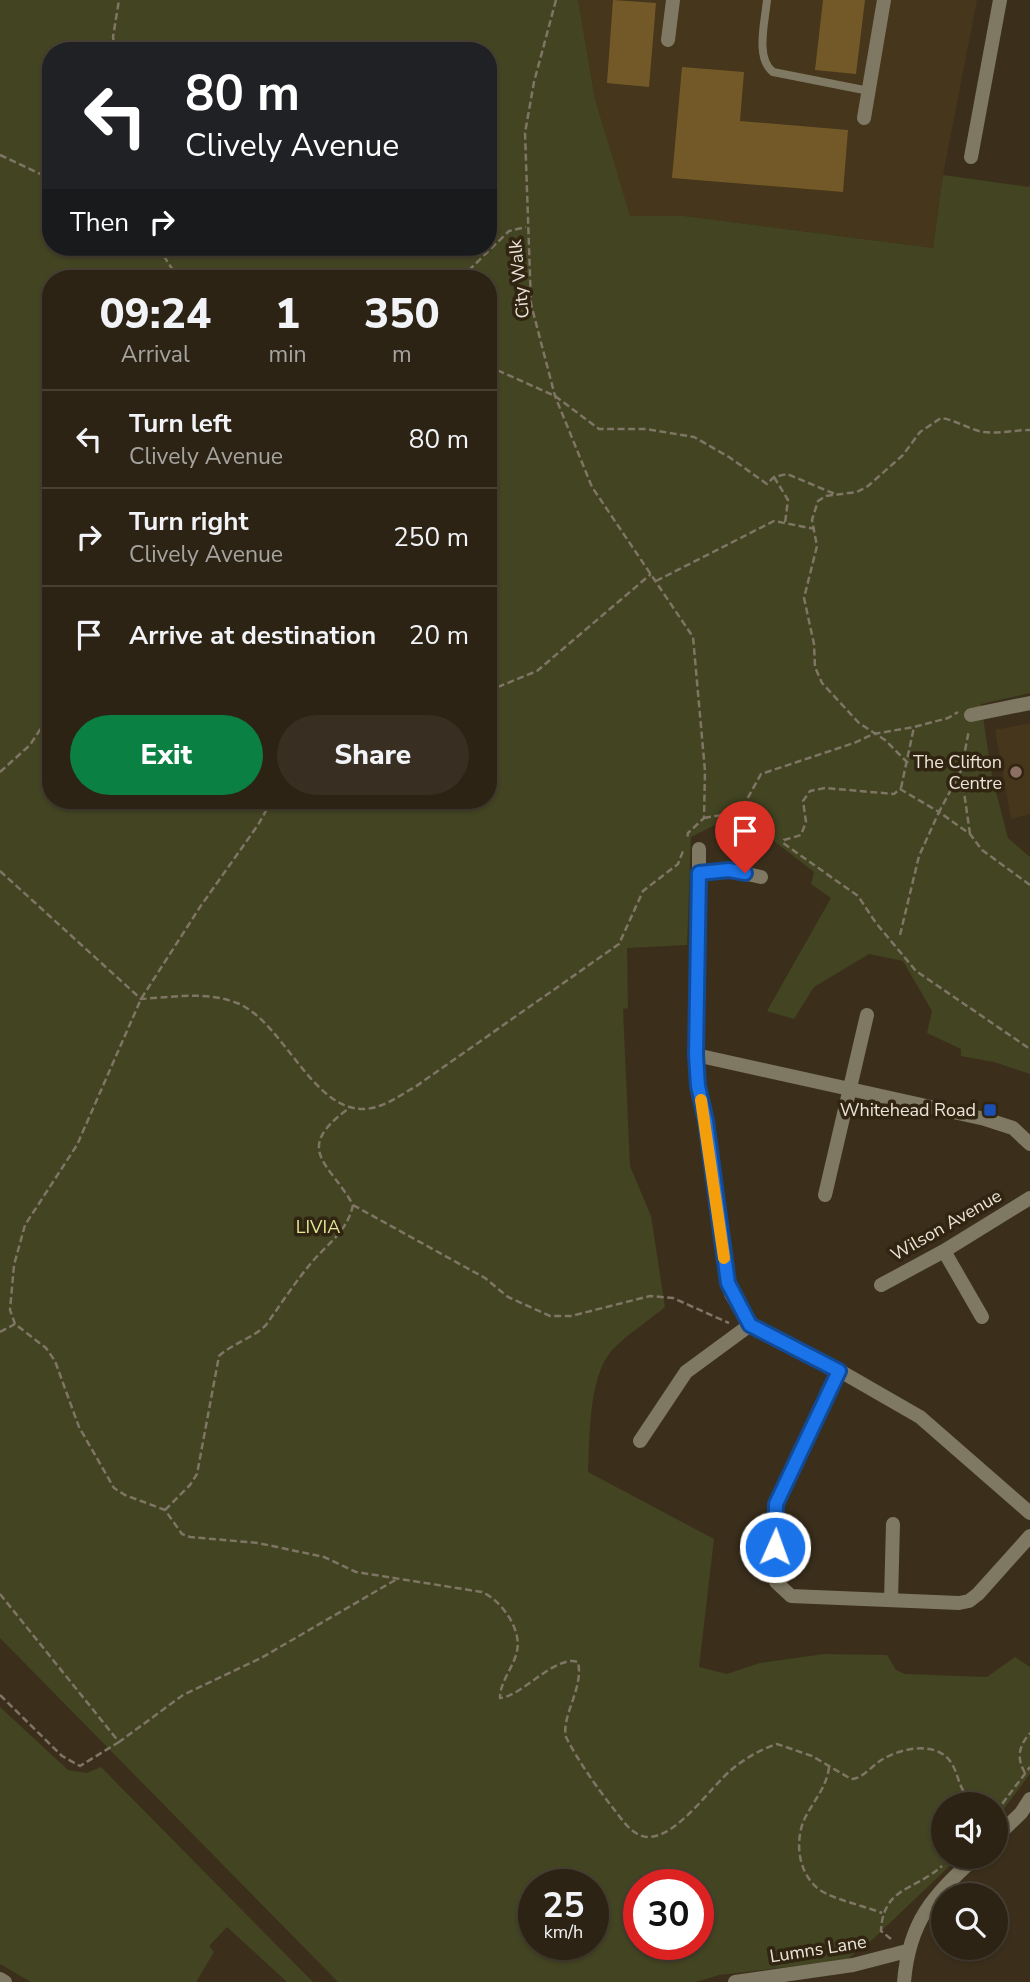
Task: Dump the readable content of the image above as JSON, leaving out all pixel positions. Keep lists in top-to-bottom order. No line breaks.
{"streets":{"street":["Wilson Avenue","Lumns Lane"],"path":["City Walk"]},"parks":["LIVIA"],"places":{"other":["The Clifton Centre"],"transit":["Whitehead Road"]},"page":{"turn":["80 m","Clively Avenue"],"then":"Then","eta":["09:24","Arrival","1","min","350","m"],"list":[{"name":"Turn left","note":"Clively Avenue","value":"80 m"},{"name":"Turn right","note":"Clively Avenue","value":"250 m"},{"name":"Arrive at destination","value":"20 m"}],"buttons":["Exit","Share"],"speed":"25 km/h","limit":"30"}}
